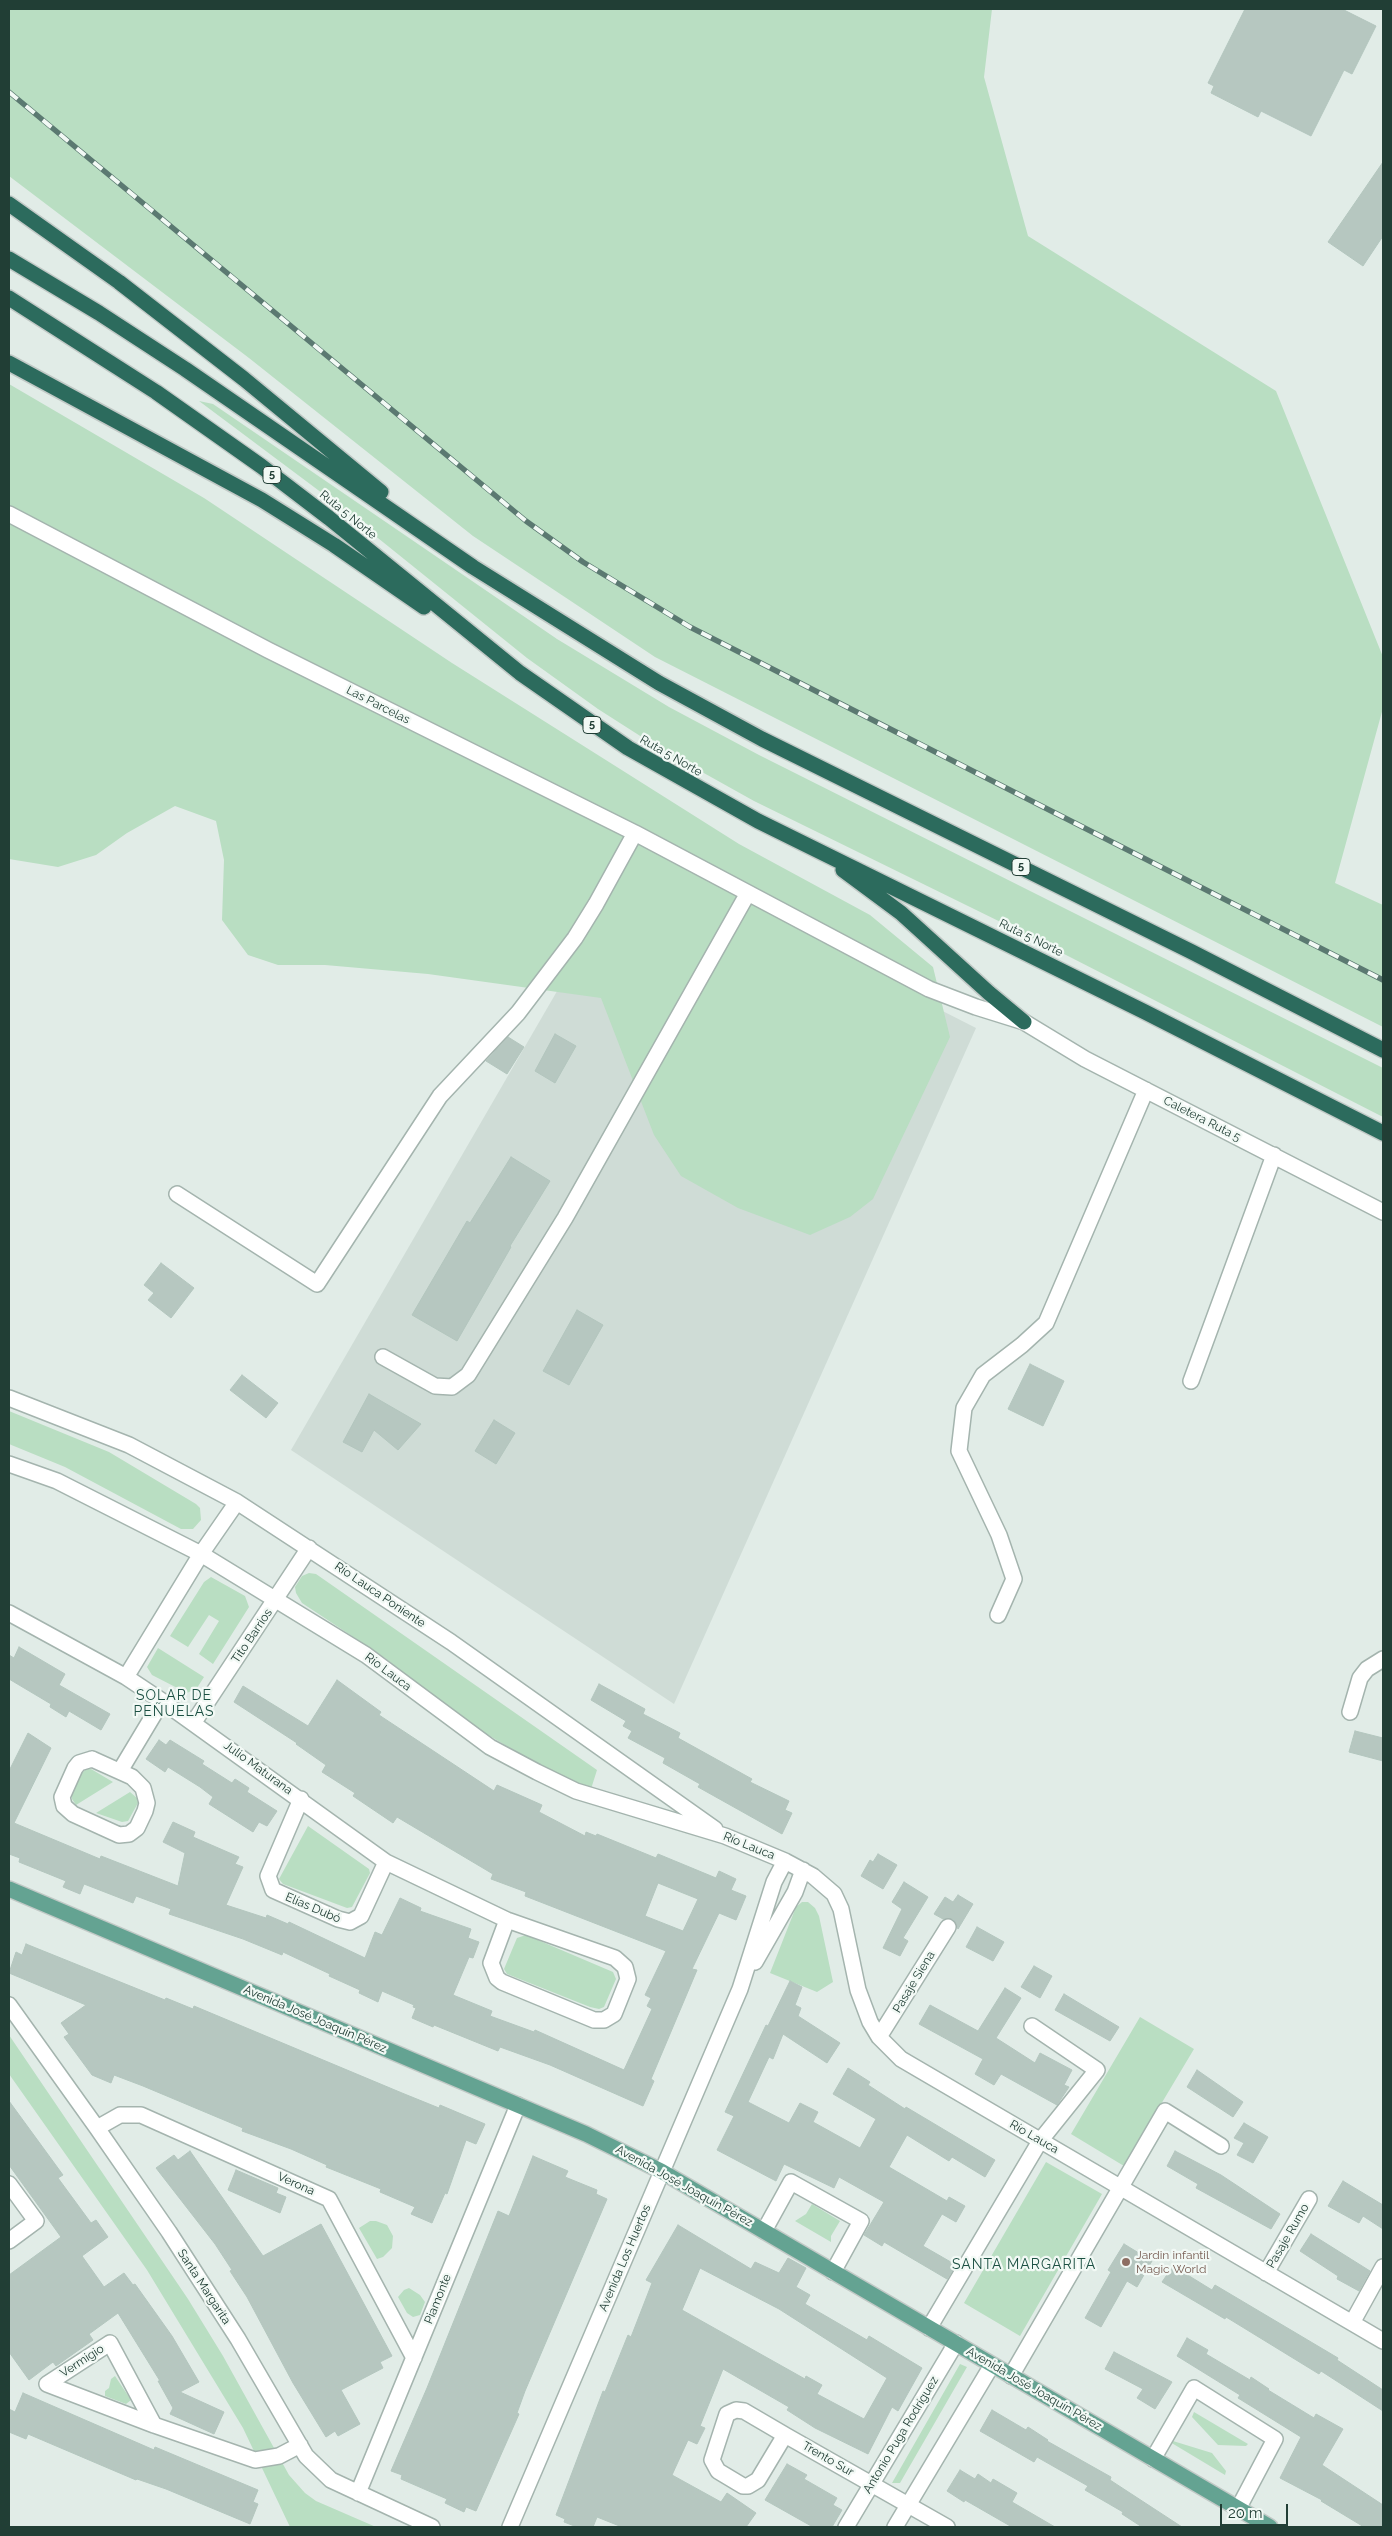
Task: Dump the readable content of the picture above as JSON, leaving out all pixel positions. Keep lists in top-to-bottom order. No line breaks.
{"streets":{"highway":["5","Ruta 5 Norte"],"main road":["Avenida José Joaquín Pérez"],"street":["Las Parcelas","Caletera Ruta 5","Río Lauca Poniente","Tito Barrios","Río Lauca","Julio Maturana","Elías Dubó","Pasaje Siena","Verona","Pasaje Rumo","Avenida Los Huertos","Santa Margarita","Piamonte","Vermigio","Antonio Puga Rodríguez","Trento Sur"]},"crossings":[["Las Parcelas","Caletera Ruta 5"],["Río Lauca Poniente","Tito Barrios"],["Río Lauca Poniente","Río Lauca"],["Tito Barrios","Río Lauca"],["Tito Barrios","Julio Maturana"],["Río Lauca","Pasaje Siena"],["Río Lauca","Pasaje Rumo"],["Río Lauca","Avenida Los Huertos"],["Julio Maturana","Elías Dubó"],["Avenida José Joaquín Pérez","Avenida Los Huertos"],["Avenida José Joaquín Pérez","Piamonte"],["Avenida José Joaquín Pérez","Antonio Puga Rodríguez"],["Verona","Santa Margarita"],["Verona","Piamonte"],["Santa Margarita","Piamonte"],["Santa Margarita","Vermigio"],["Antonio Puga Rodríguez","Trento Sur"]],"districts":["SOLAR DE PEÑUELAS","SANTA MARGARITA"],"places":["Jardin infantil Magic World"],"scale_bar":"20 m"}
